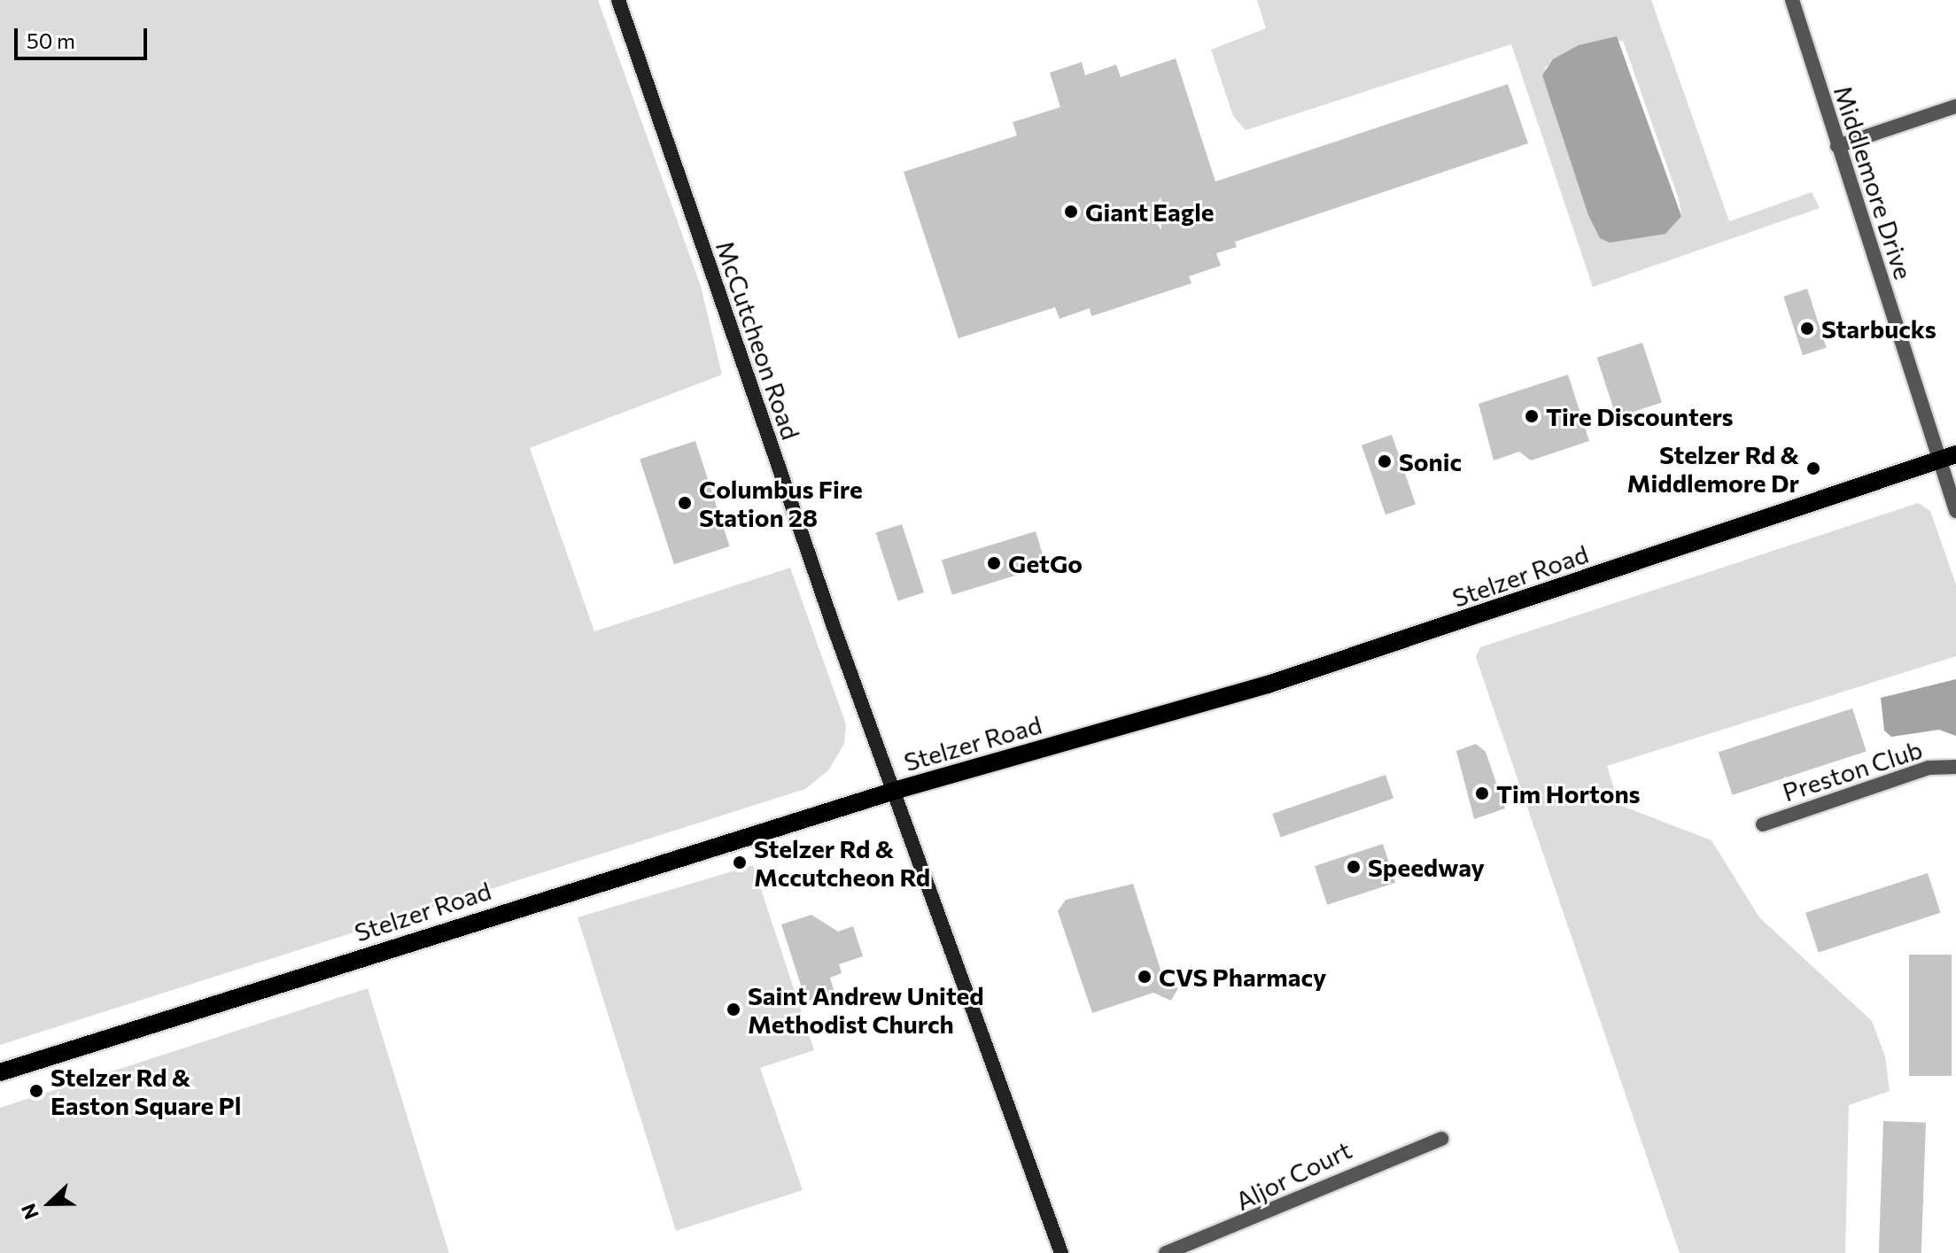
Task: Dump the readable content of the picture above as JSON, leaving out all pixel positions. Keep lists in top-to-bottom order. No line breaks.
{"streets":{"main road":["McCutcheon Road","Stelzer Road"],"street":["Middlemore Drive","Preston Club","Aljor Court"]},"crossings":[["Middlemore Drive","Stelzer Road"],["McCutcheon Road","Stelzer Road"]],"places":["Giant Eagle","Starbucks","Tire Discounters","Sonic","Stelzer Rd & Middlemore Dr","Columbus Fire Station 28","GetGo","Tim Hortons","Stelzer Rd & Mccutcheon Rd","Speedway","CVS Pharmacy","Saint Andrew United Methodist Church","Stelzer Rd & Easton Square Pl"],"scale_bar":"50 m","north":"left"}
